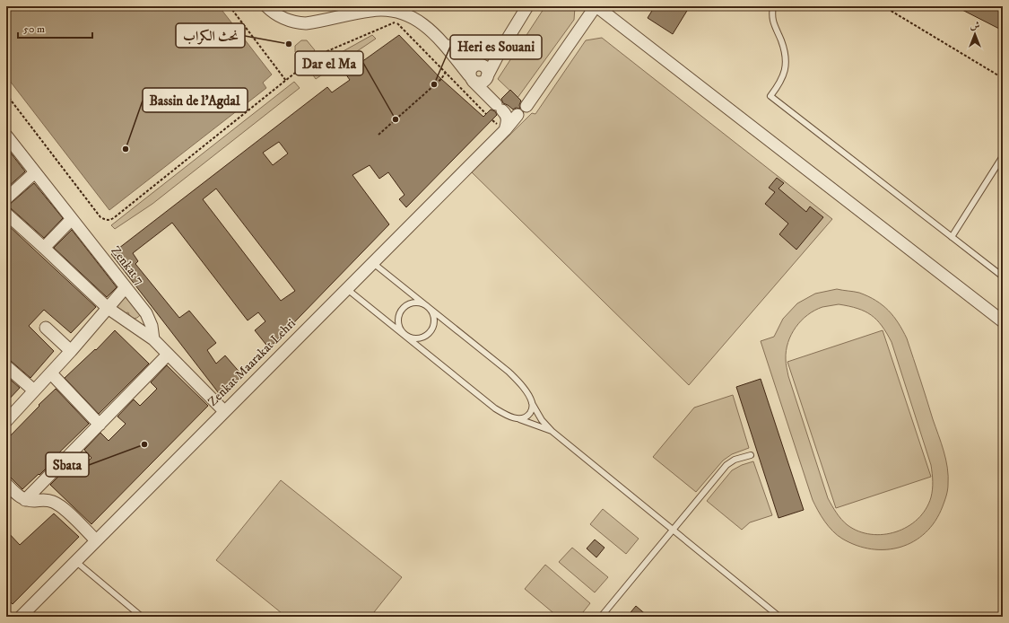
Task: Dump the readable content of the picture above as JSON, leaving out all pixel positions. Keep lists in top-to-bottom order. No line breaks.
{"streets":{"street":["Zenkat 7","Zenkat Maarakat Lehri"]},"crossings":[["Zenkat 7","Zenkat Maarakat Lehri"]],"places":["نحث الكراب","Heri es Souani","Dar el Ma","Bassin de l'Agdal","Sbata"],"scale_bar":"50 m","north":"top"}
